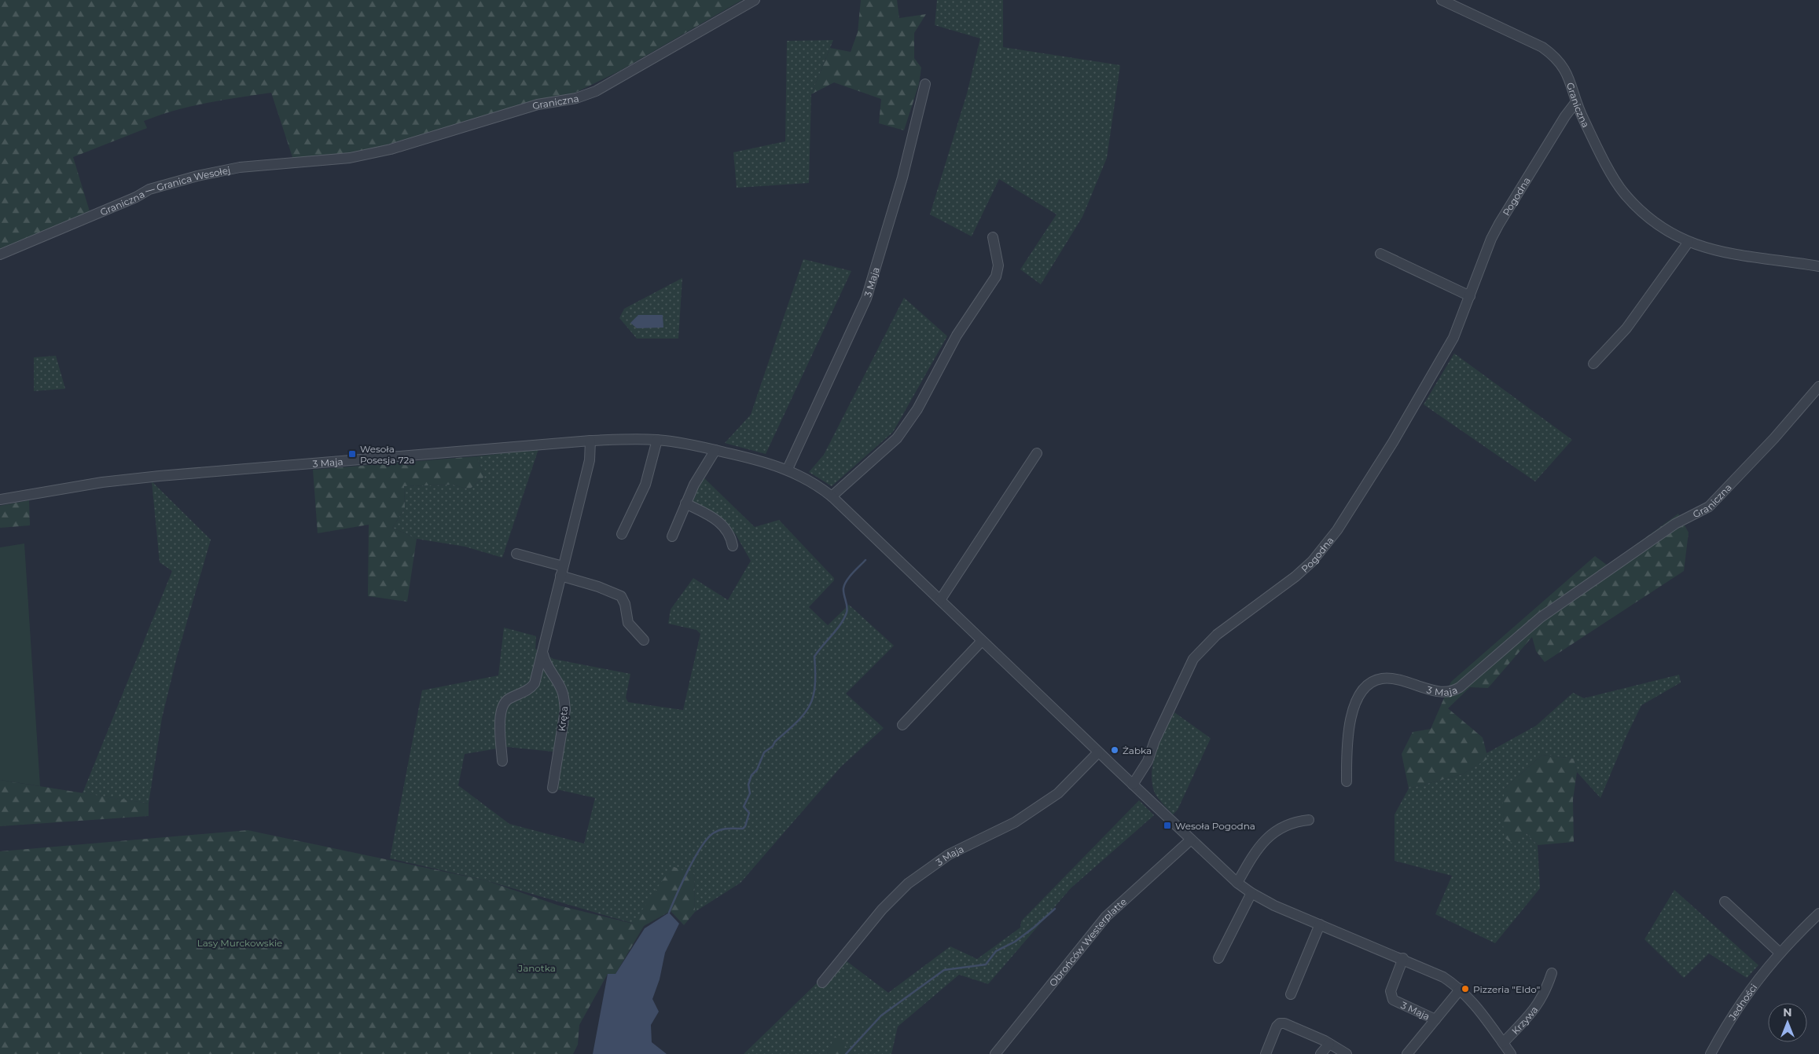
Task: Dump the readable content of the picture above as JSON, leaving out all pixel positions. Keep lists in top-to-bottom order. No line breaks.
{"streets":{"street":["Graniczna","Graniczna — Granica Wesołej","Pogodna","3 Maja","Kręta","Obrońców Westerplatte","Jedności","Krzywa"]},"crossings":[["Graniczna","Graniczna — Granica Wesołej"],["Graniczna","Pogodna"],["Graniczna","3 Maja"],["Pogodna","3 Maja"],["3 Maja","Obrońców Westerplatte"],["3 Maja","Krzywa"]],"parks":["Lasy Murckowskie","Janotka"],"places":{"transit":["Wesoła Posesja 72a","Wesoła Pogodna"],"other":["Żabka","Pizzeria \"Eldo\""]},"north":"top"}
